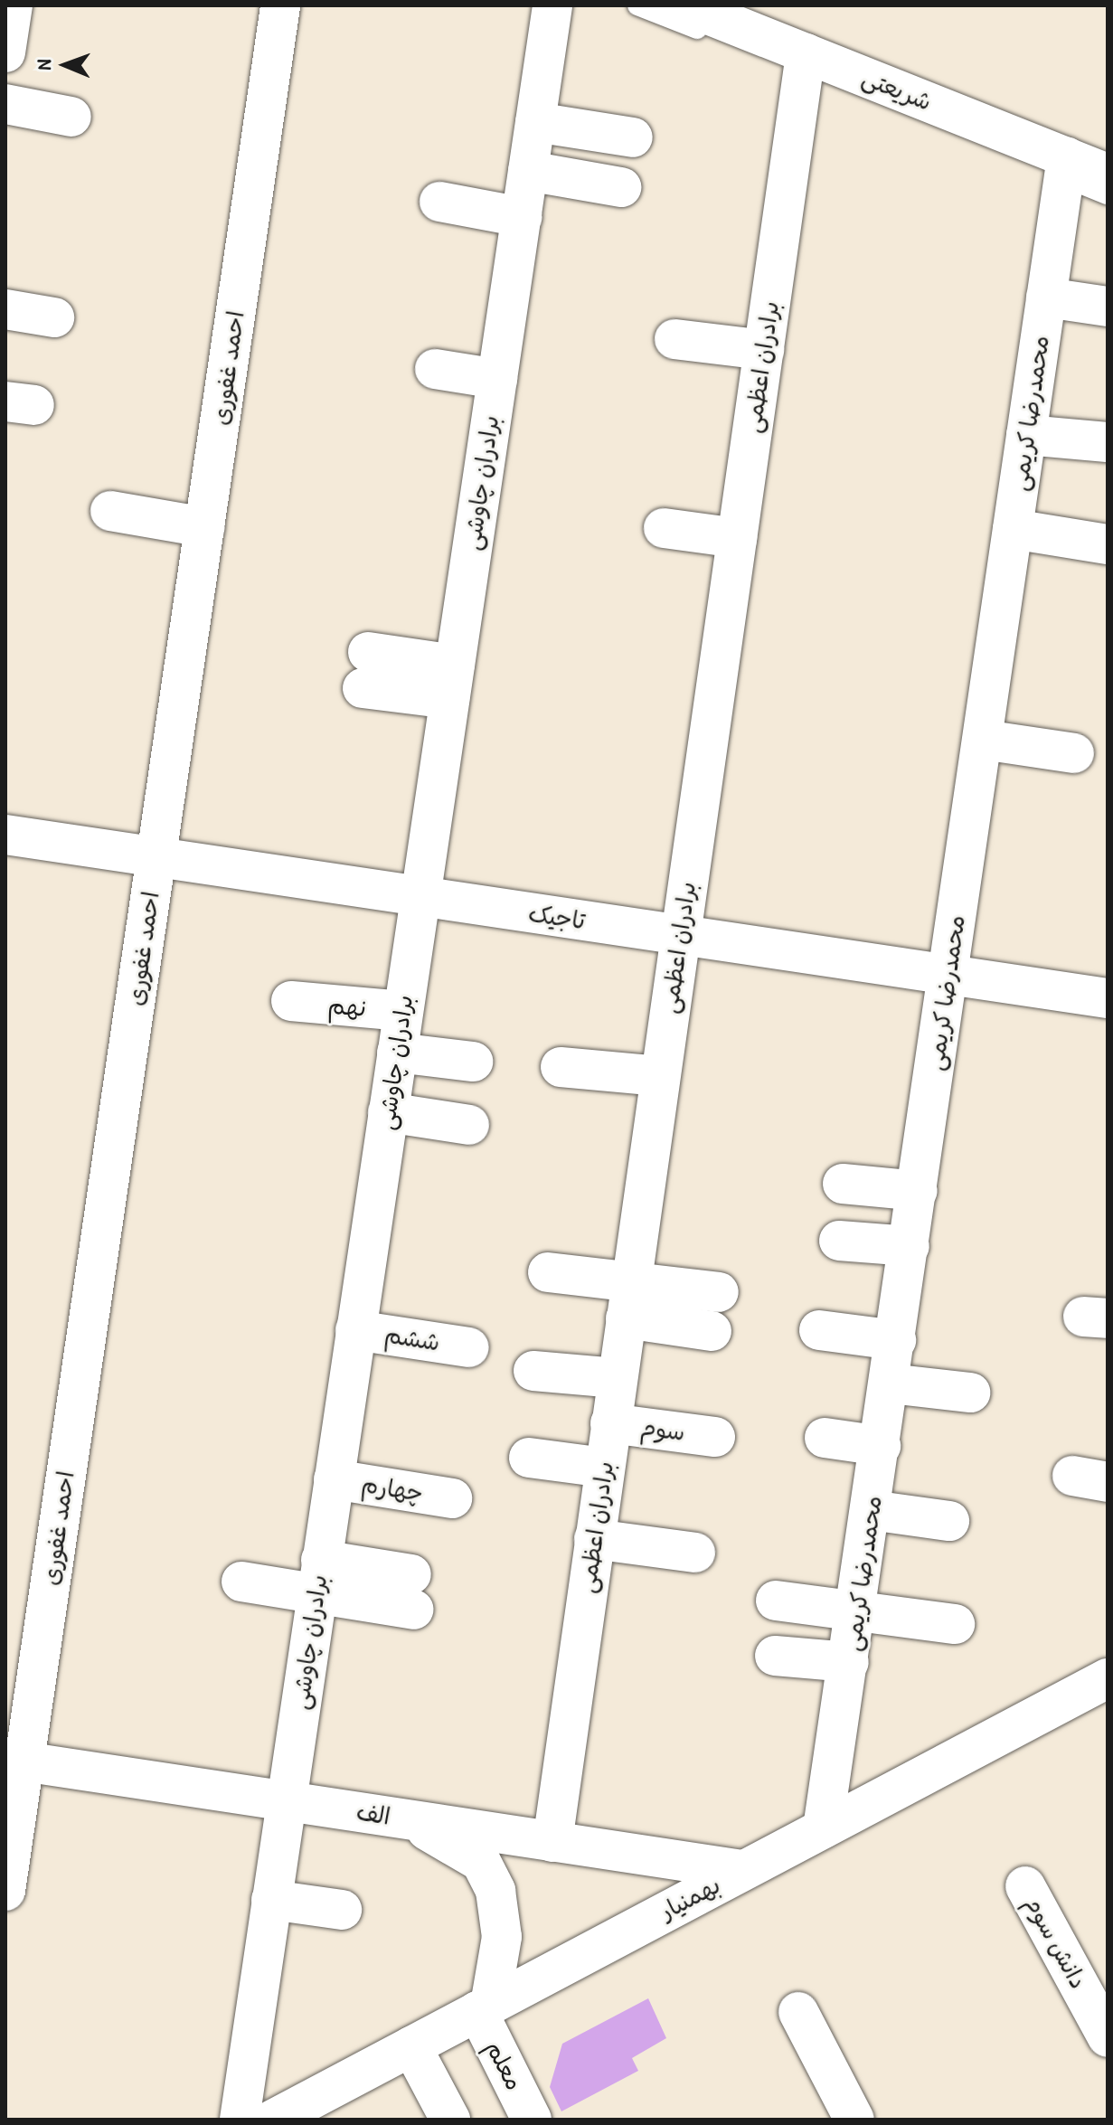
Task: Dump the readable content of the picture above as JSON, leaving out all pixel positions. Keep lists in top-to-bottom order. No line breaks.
{"streets":{"street":["شریعتی","برادران اعظمی","احمد غفوری","محمدرضا کریمی","برادران چاوشی","تاجیک","نهم","ششم","سوم","چهارم","الف","بهمنیار","دانش سوم","معلم"]},"crossings":[["شریعتی","برادران اعظمی"],["شریعتی","محمدرضا کریمی"],["برادران اعظمی","تاجیک"],["برادران اعظمی","سوم"],["برادران اعظمی","الف"],["احمد غفوری","تاجیک"],["احمد غفوری","الف"],["محمدرضا کریمی","تاجیک"],["محمدرضا کریمی","بهمنیار"],["برادران چاوشی","تاجیک"],["برادران چاوشی","نهم"],["برادران چاوشی","ششم"],["برادران چاوشی","چهارم"],["برادران چاوشی","الف"],["الف","بهمنیار"],["بهمنیار","معلم"]],"north":"left"}
